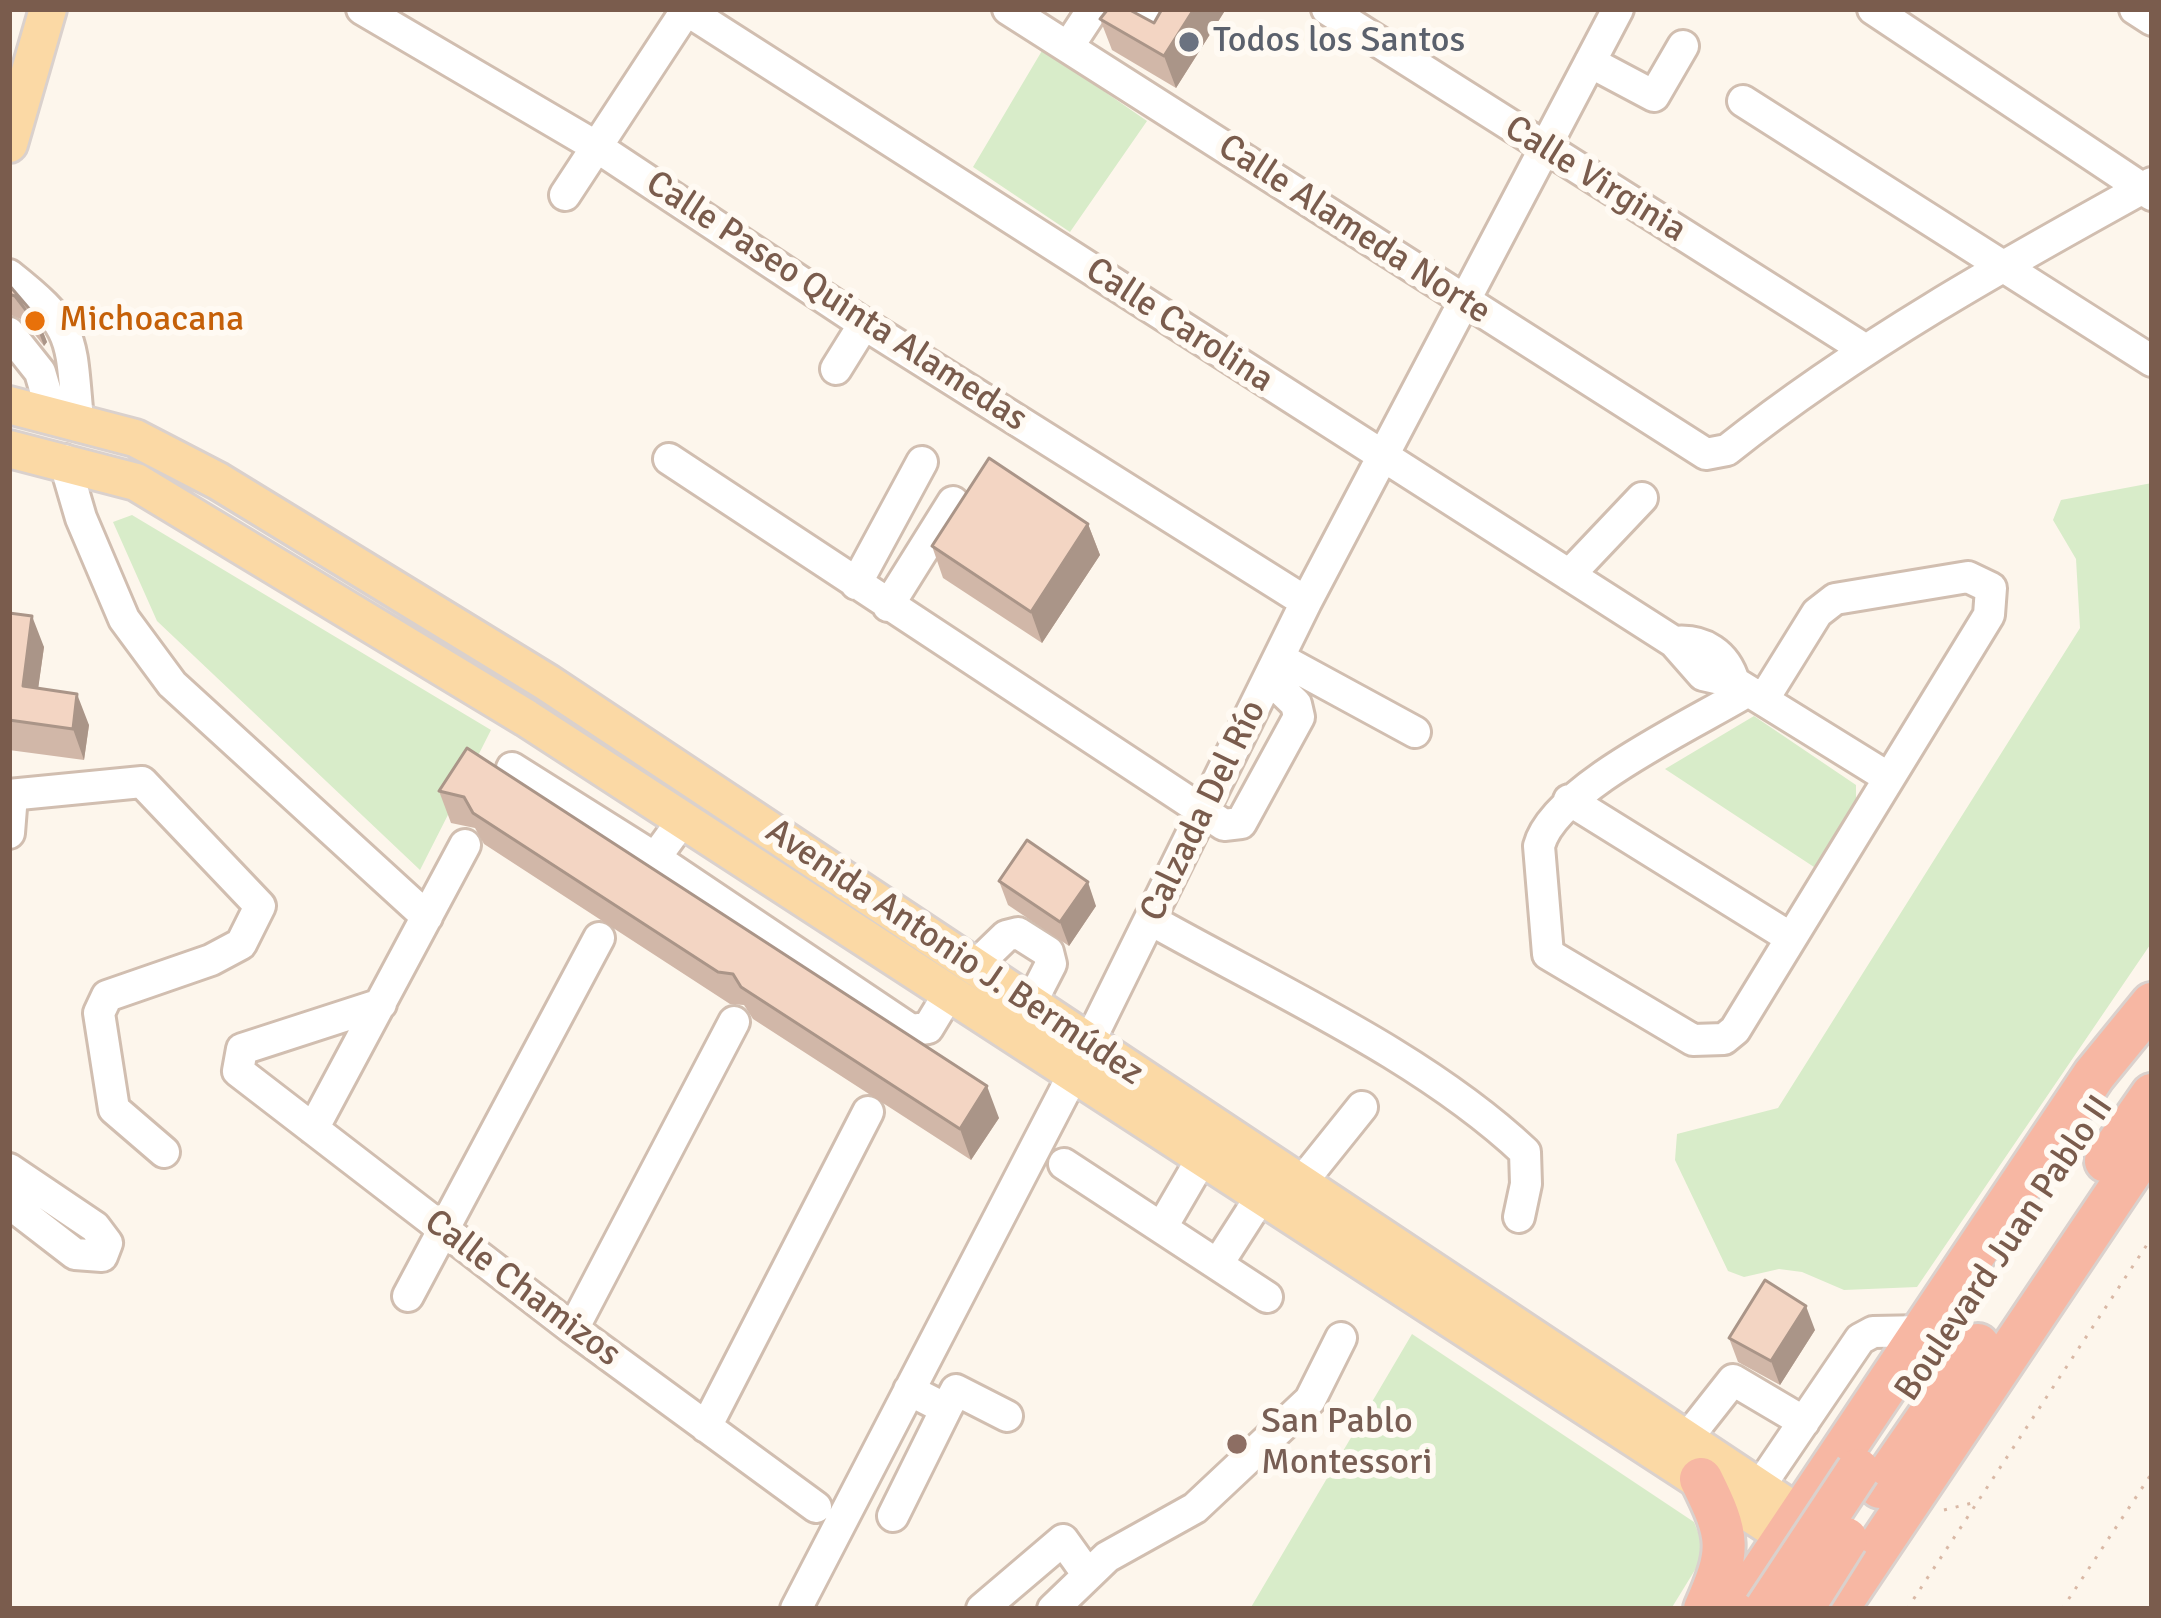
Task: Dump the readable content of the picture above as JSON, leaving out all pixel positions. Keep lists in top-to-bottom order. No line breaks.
{"streets":{"highway":["Boulevard Juan Pablo II"],"main road":["Avenida Antonio J. Bermúdez"],"street":["Calle Virginia","Calle Alameda Norte","Calle Paseo Quinta Alamedas","Calle Carolina","Calzada Del Río","Calle Chamizos"]},"crossings":[["Calle Virginia","Calle Alameda Norte"],["Calle Virginia","Calzada Del Río"],["Calle Alameda Norte","Calzada Del Río"],["Calle Paseo Quinta Alamedas","Calzada Del Río"],["Calle Carolina","Calzada Del Río"],["Calzada Del Río","Avenida Antonio J. Bermúdez"]],"places":["Todos los Santos","Michoacana","San Pablo Montessori"]}
